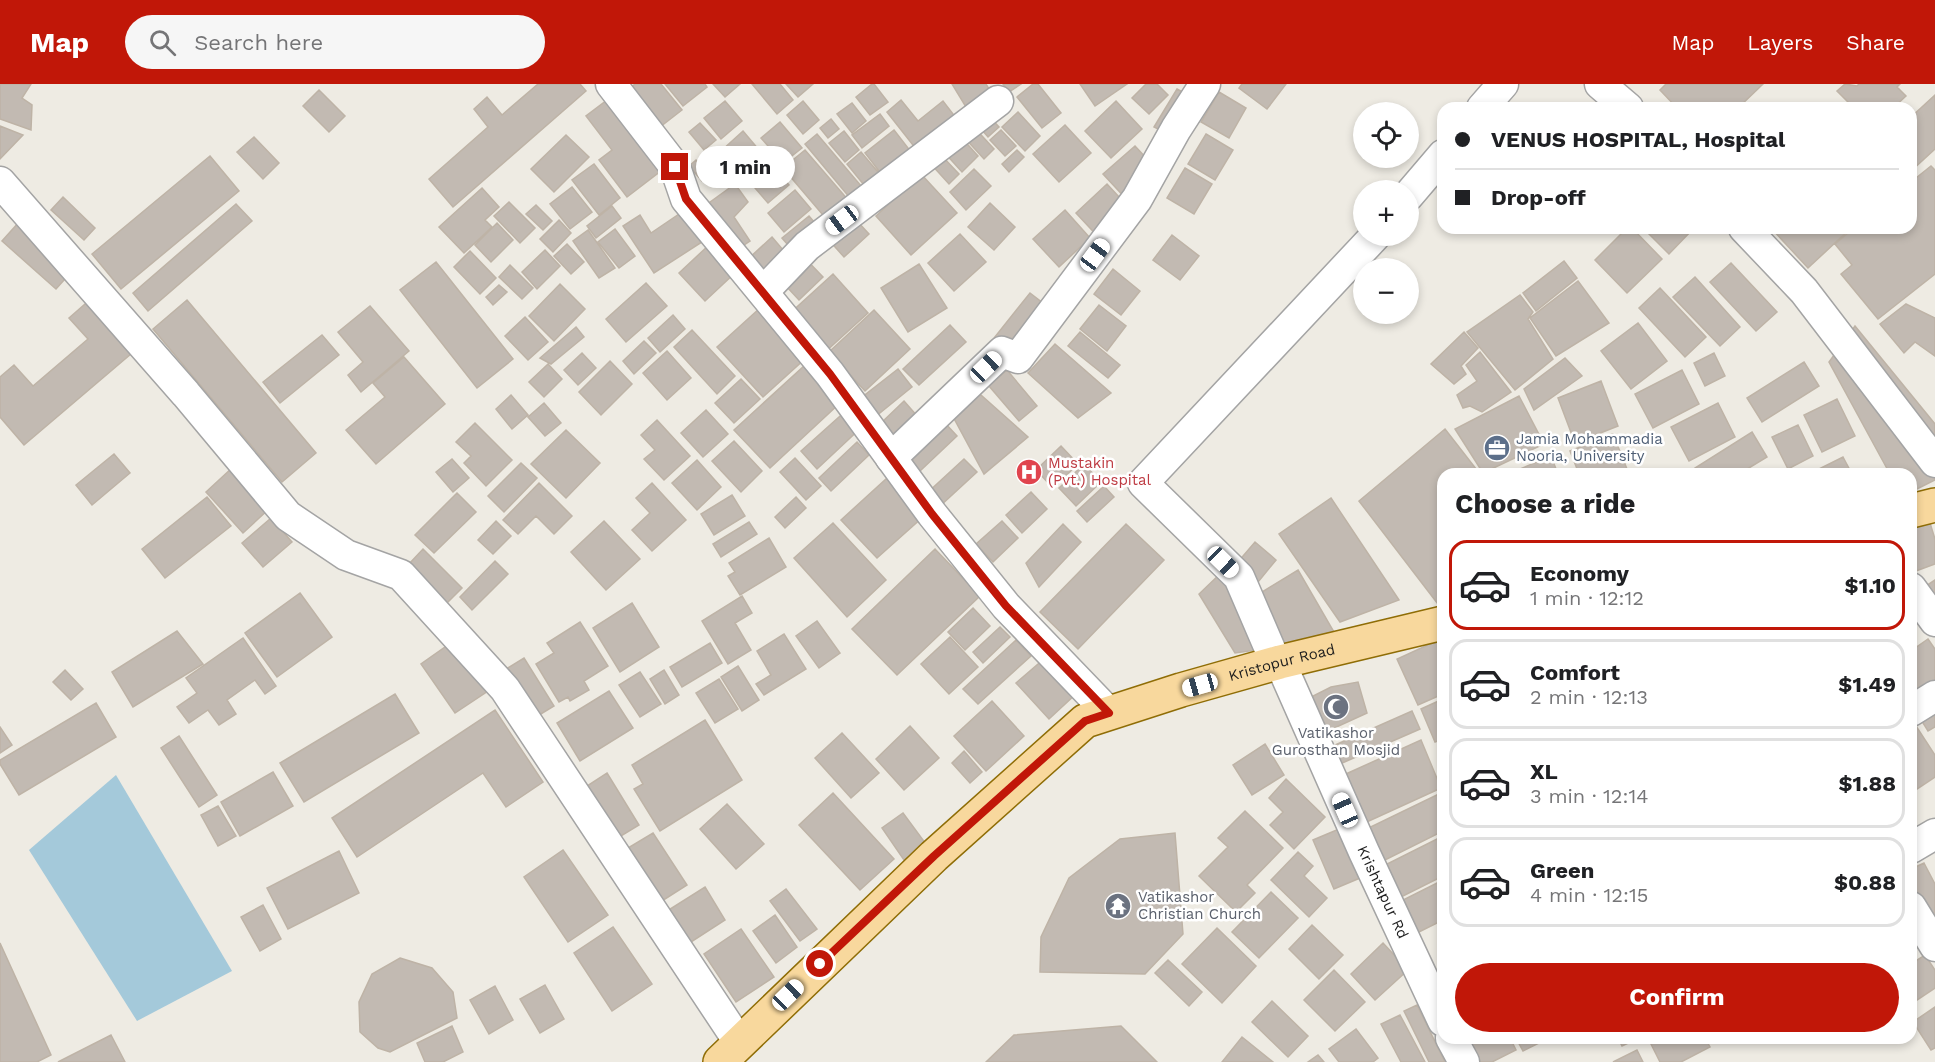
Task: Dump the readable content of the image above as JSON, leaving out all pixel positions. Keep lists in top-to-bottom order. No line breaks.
{"streets":{"main road":["Kristopur Road"],"street":["Krishtapur Rd"]},"crossings":[["Kristopur Road","Krishtapur Rd"]],"places":{"office":["Jamia Mohammadia Nooria, University"],"hospital":["Mustakin (Pvt.) Hospital"],"mosque":["Vatikashor Gurosthan Mosjid"],"temple":["Vatikashor Christian Church"]},"page":{"header":"Map","search":"Search here","nav":["Map","Layers","Share"],"map_buttons":["+","−"],"banner":["VENUS HOSPITAL, Hospital","Drop-off"],"bubble":"1 min","heading":"Choose a ride","list":[{"name":"Economy","note":"1 min · 12:12","value":"$1.10"},{"name":"Comfort","note":"2 min · 12:13","value":"$1.49"},{"name":"XL","note":"3 min · 12:14","value":"$1.88"},{"name":"Green","note":"4 min · 12:15","value":"$0.88"}],"buttons":"Confirm"}}
